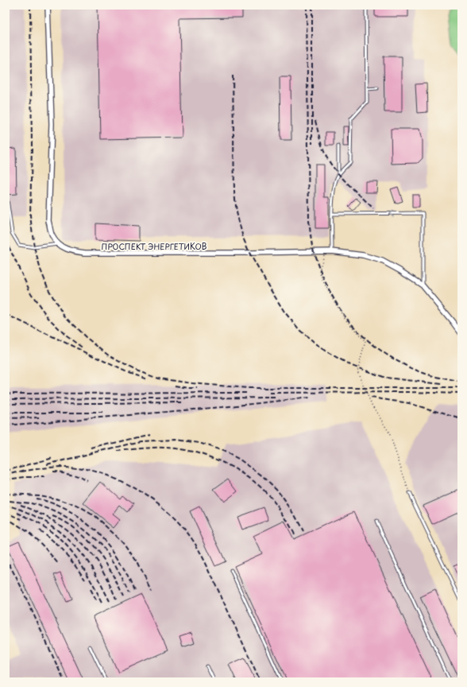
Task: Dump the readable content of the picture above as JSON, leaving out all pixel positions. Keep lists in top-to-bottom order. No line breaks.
{"streets":{"street":["ПРОСПЕКТ ЭНЕРГЕТИКОВ"]}}
